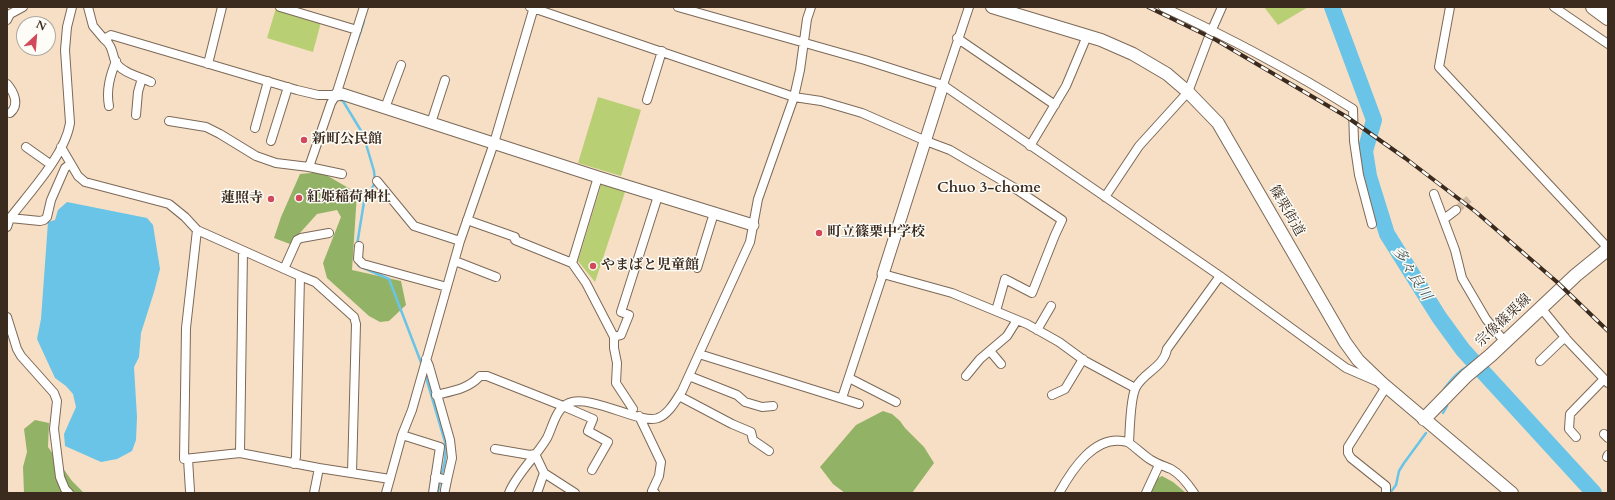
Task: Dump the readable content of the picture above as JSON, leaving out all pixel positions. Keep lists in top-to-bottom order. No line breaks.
{"streets":{"main road":["篠栗街道","宗像篠栗線"]},"crossings":[["篠栗街道","宗像篠栗線"]],"districts":["Chuo 3-chome"],"water":["多々良川"],"places":["新町公民館","紅姫稲荷神社","蓮照寺","町立篠栗中学校","やまばと児童館"],"north":"top right"}
